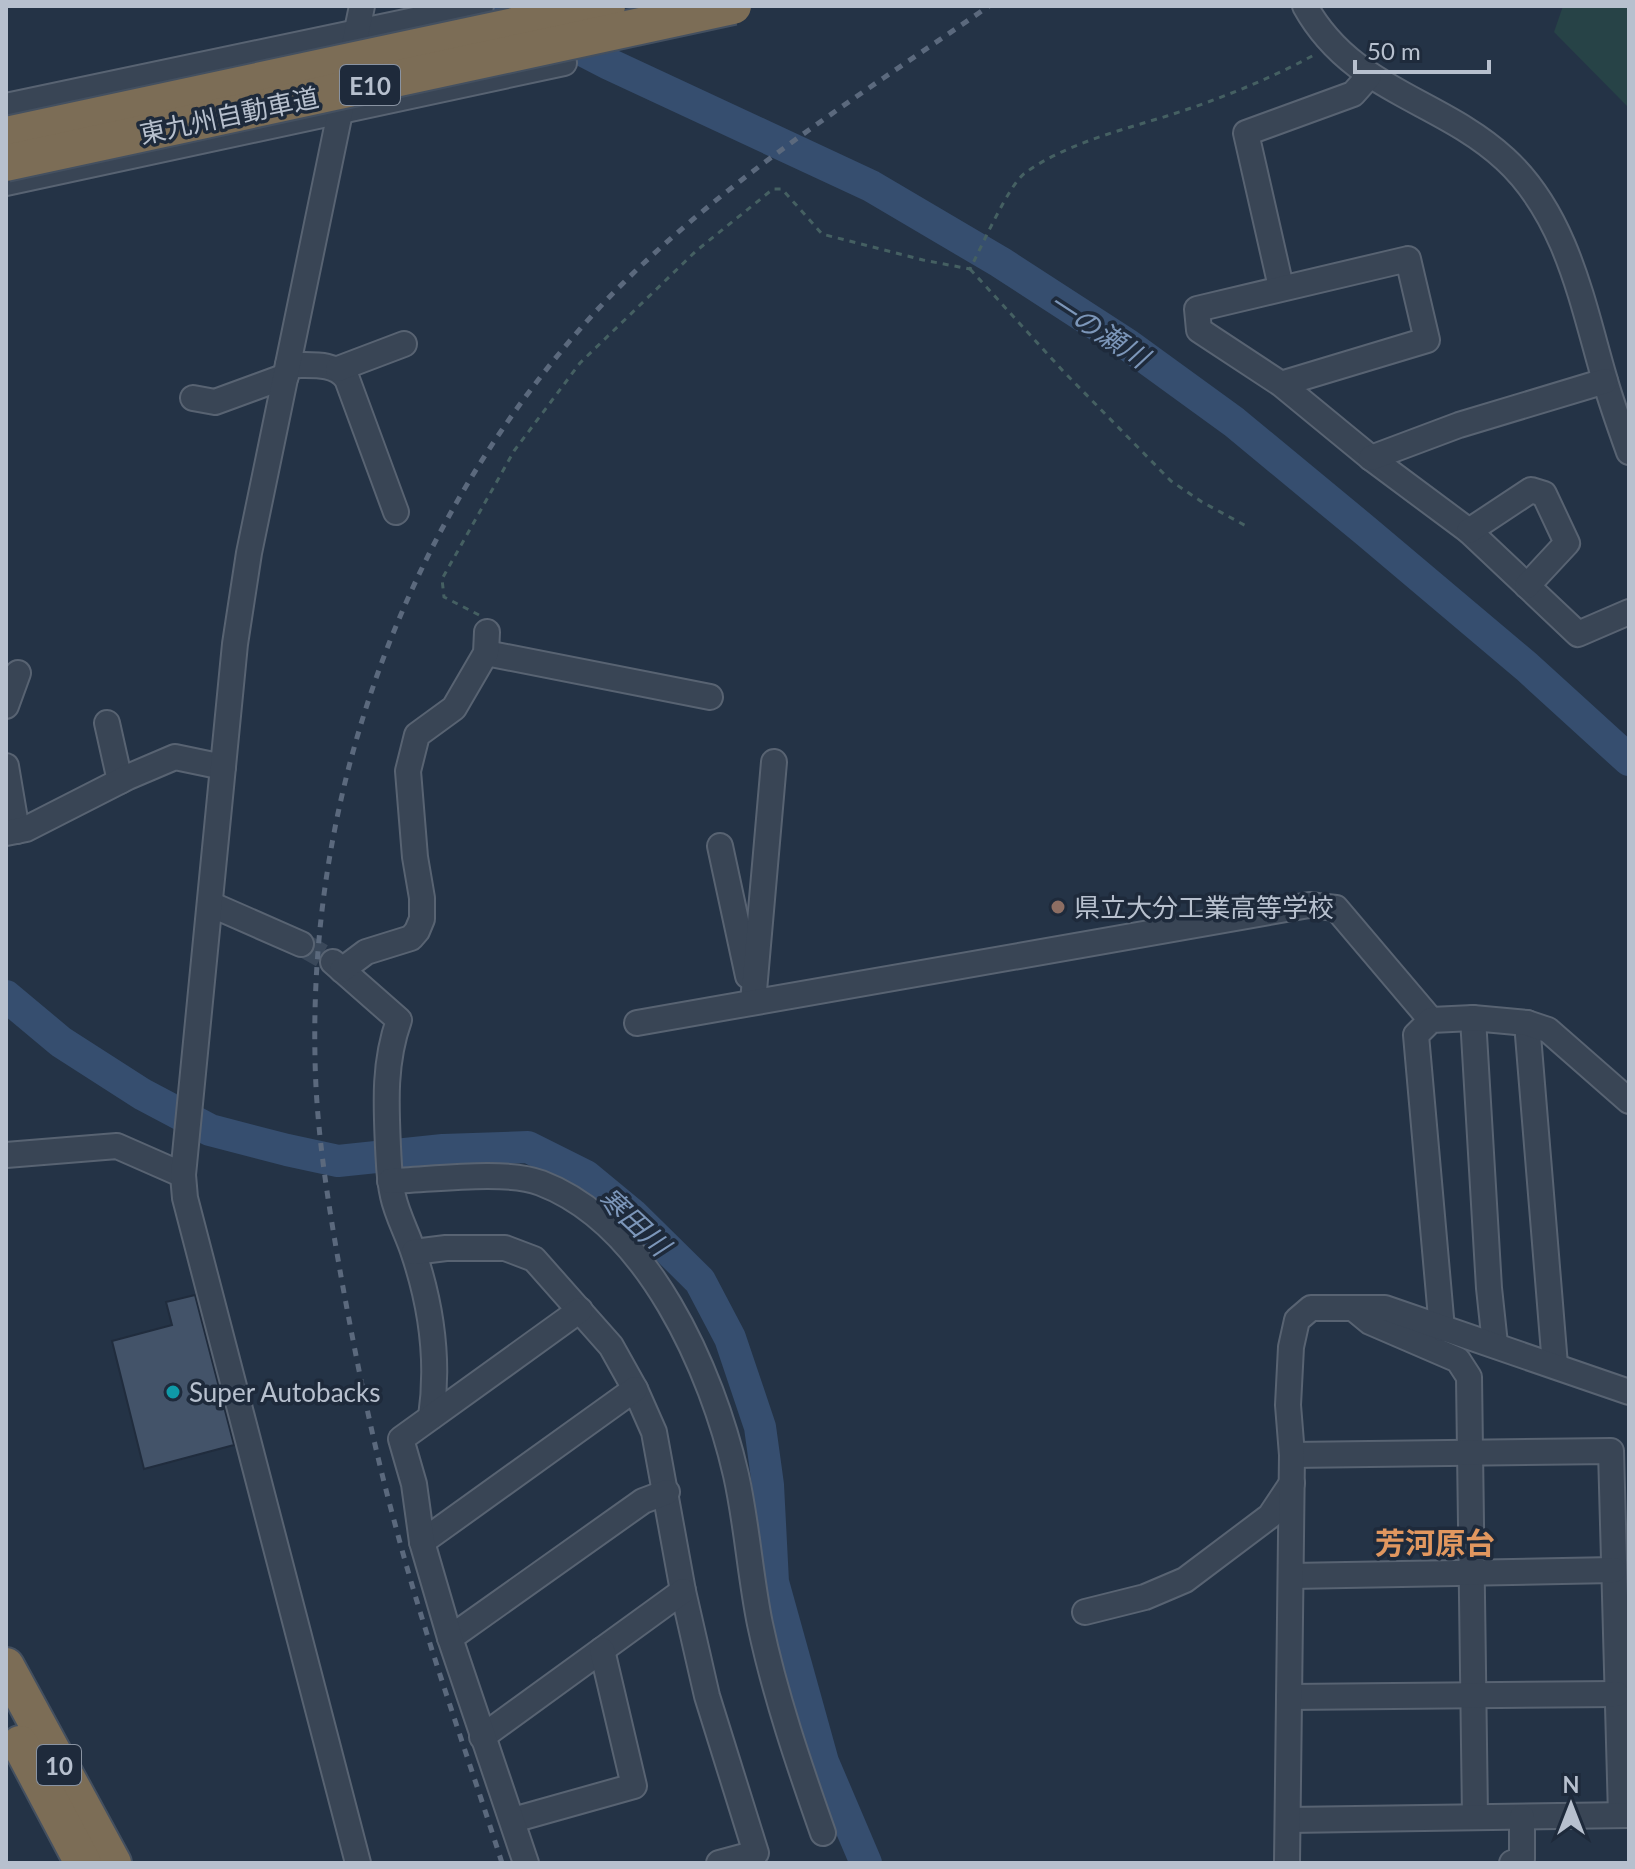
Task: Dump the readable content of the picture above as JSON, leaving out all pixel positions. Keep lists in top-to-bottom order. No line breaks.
{"streets":{"highway":["E10","東九州自動車道","10"]},"districts":["芳河原台"],"water":["一の瀬川","寒田川"],"places":["県立大分工業高等学校","Super Autobacks"],"scale_bar":"50 m","north":"top"}
